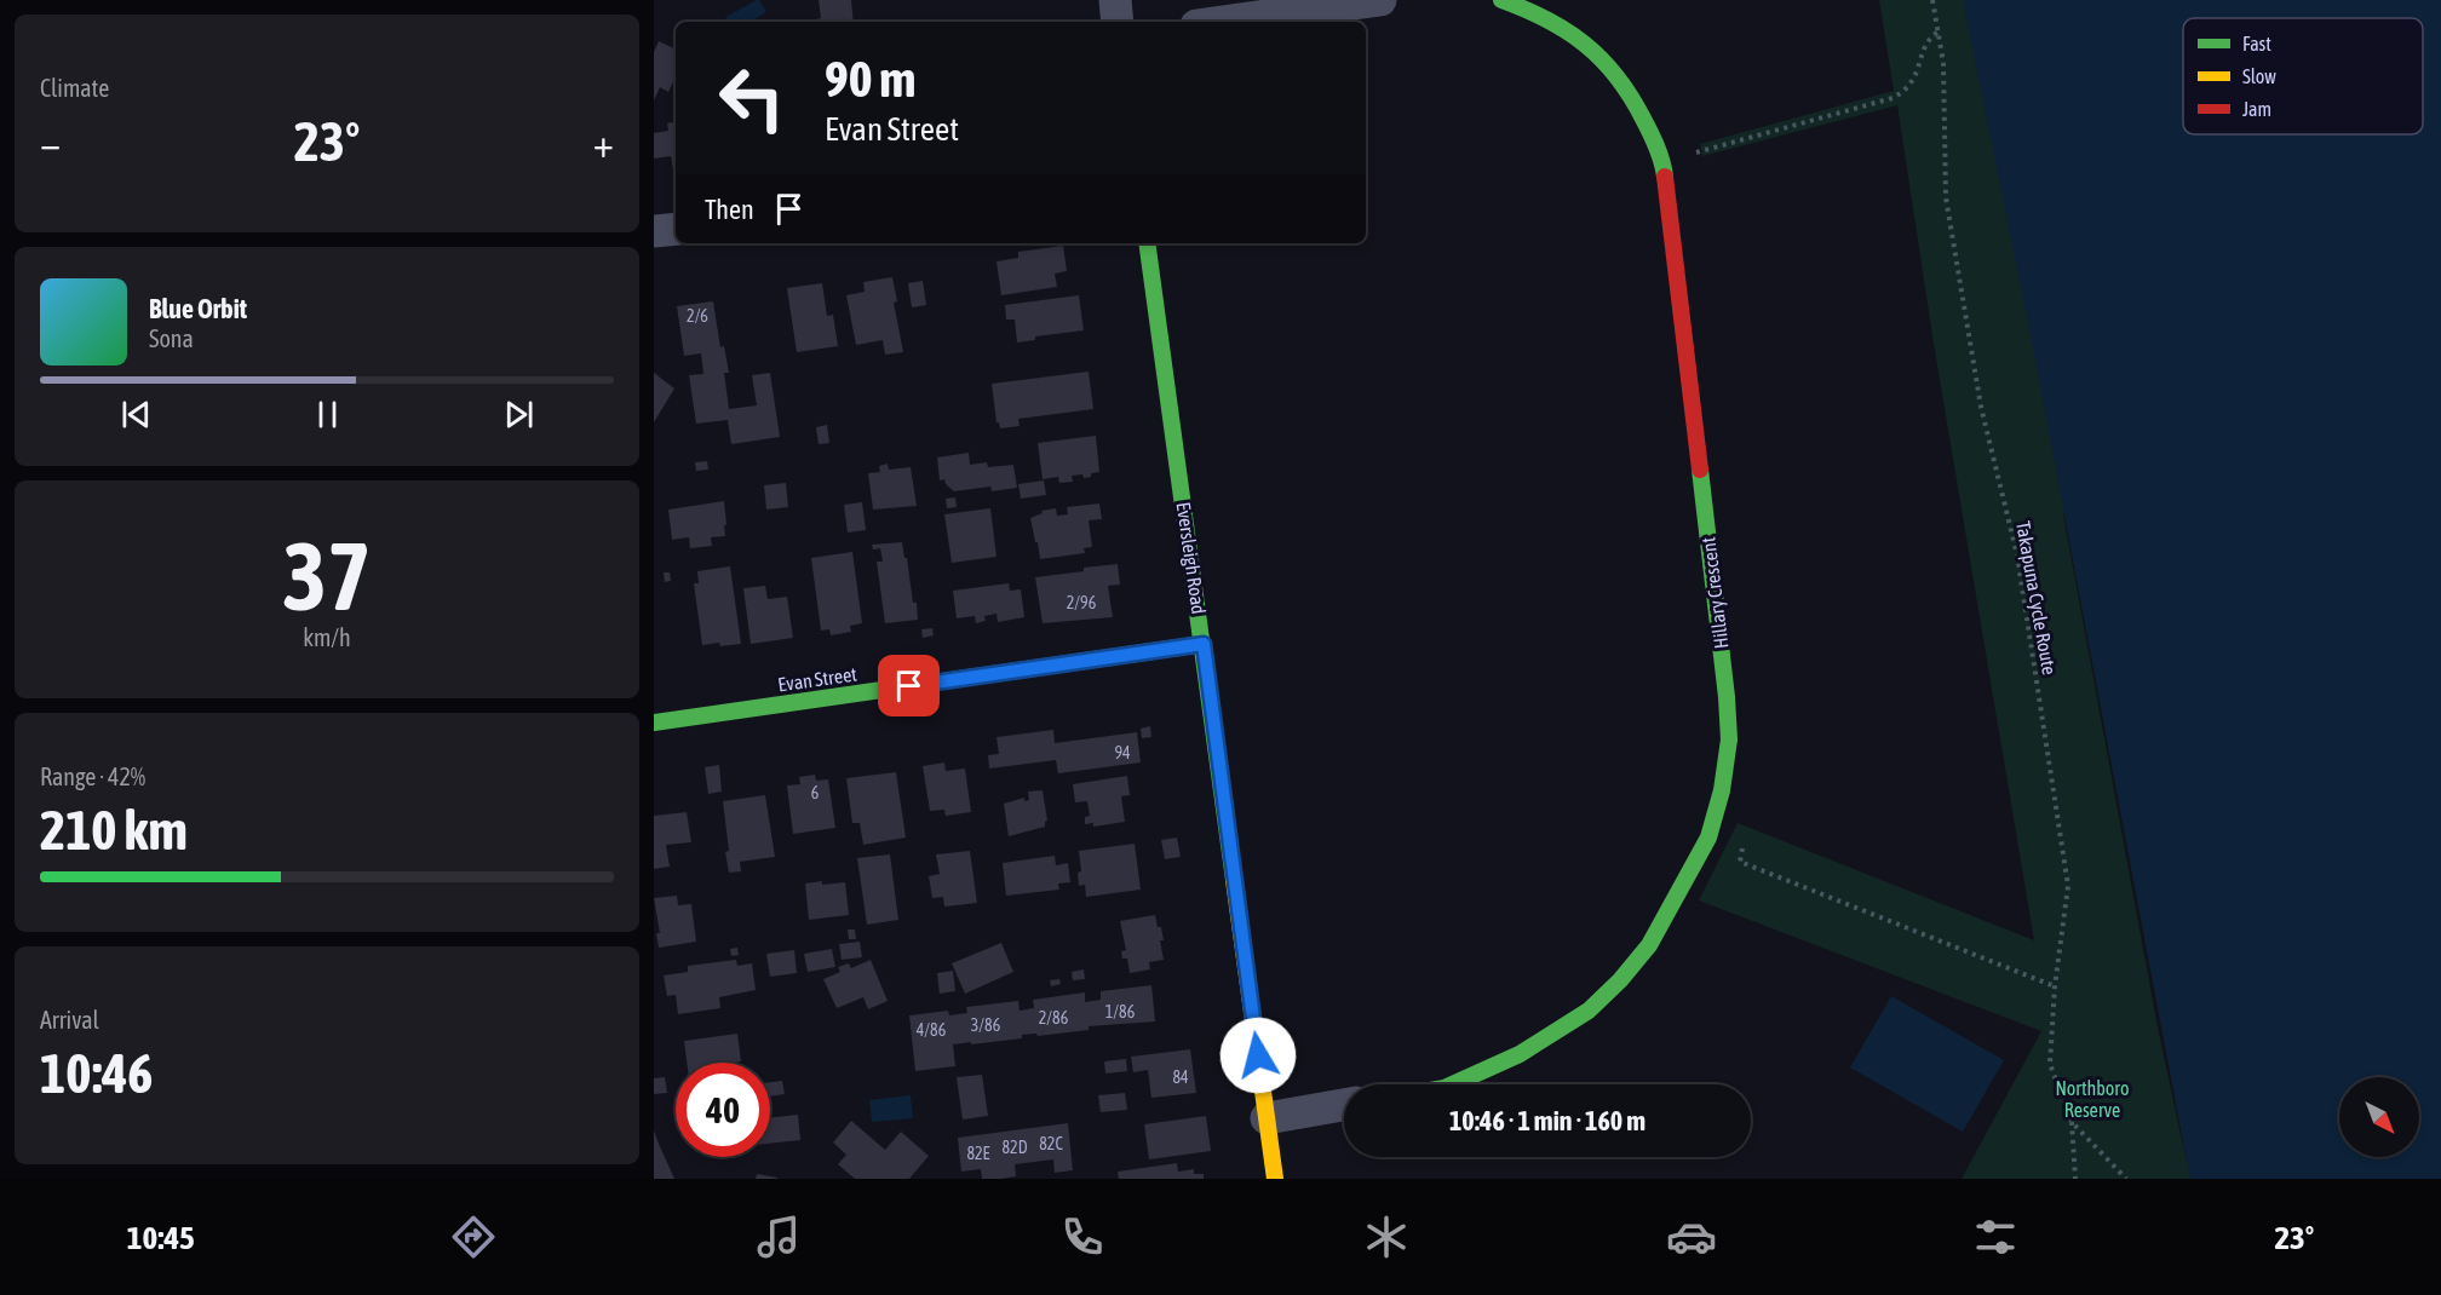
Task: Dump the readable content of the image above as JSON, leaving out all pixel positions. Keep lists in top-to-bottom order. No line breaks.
{"streets":{"street":["Eversleigh Road","Hillary Crescent","Evan Street"],"path":["Takapuna Cycle Route"]},"crossings":[["Eversleigh Road","Evan Street"]],"parks":["Northboro Reserve"],"house_numbers":["2/6","2/96","94","6","1/86","2/86","3/86","4/86","84","82C","82D","82E"],"legend":["Fast","Slow","Jam"],"north":"bottom right","page":{"tile":["Climate",["37","km/h"],["Range · 42%","210 km"],["Arrival","10:46"]],"turn":["90 m","Evan Street"],"heat":["−","23°","+"],"then":"Then","song":["Blue Orbit","Sona"],"limit":"40","trip":"10:46 · 1 min · 160 m","tabs":["10:45","23°"]}}
